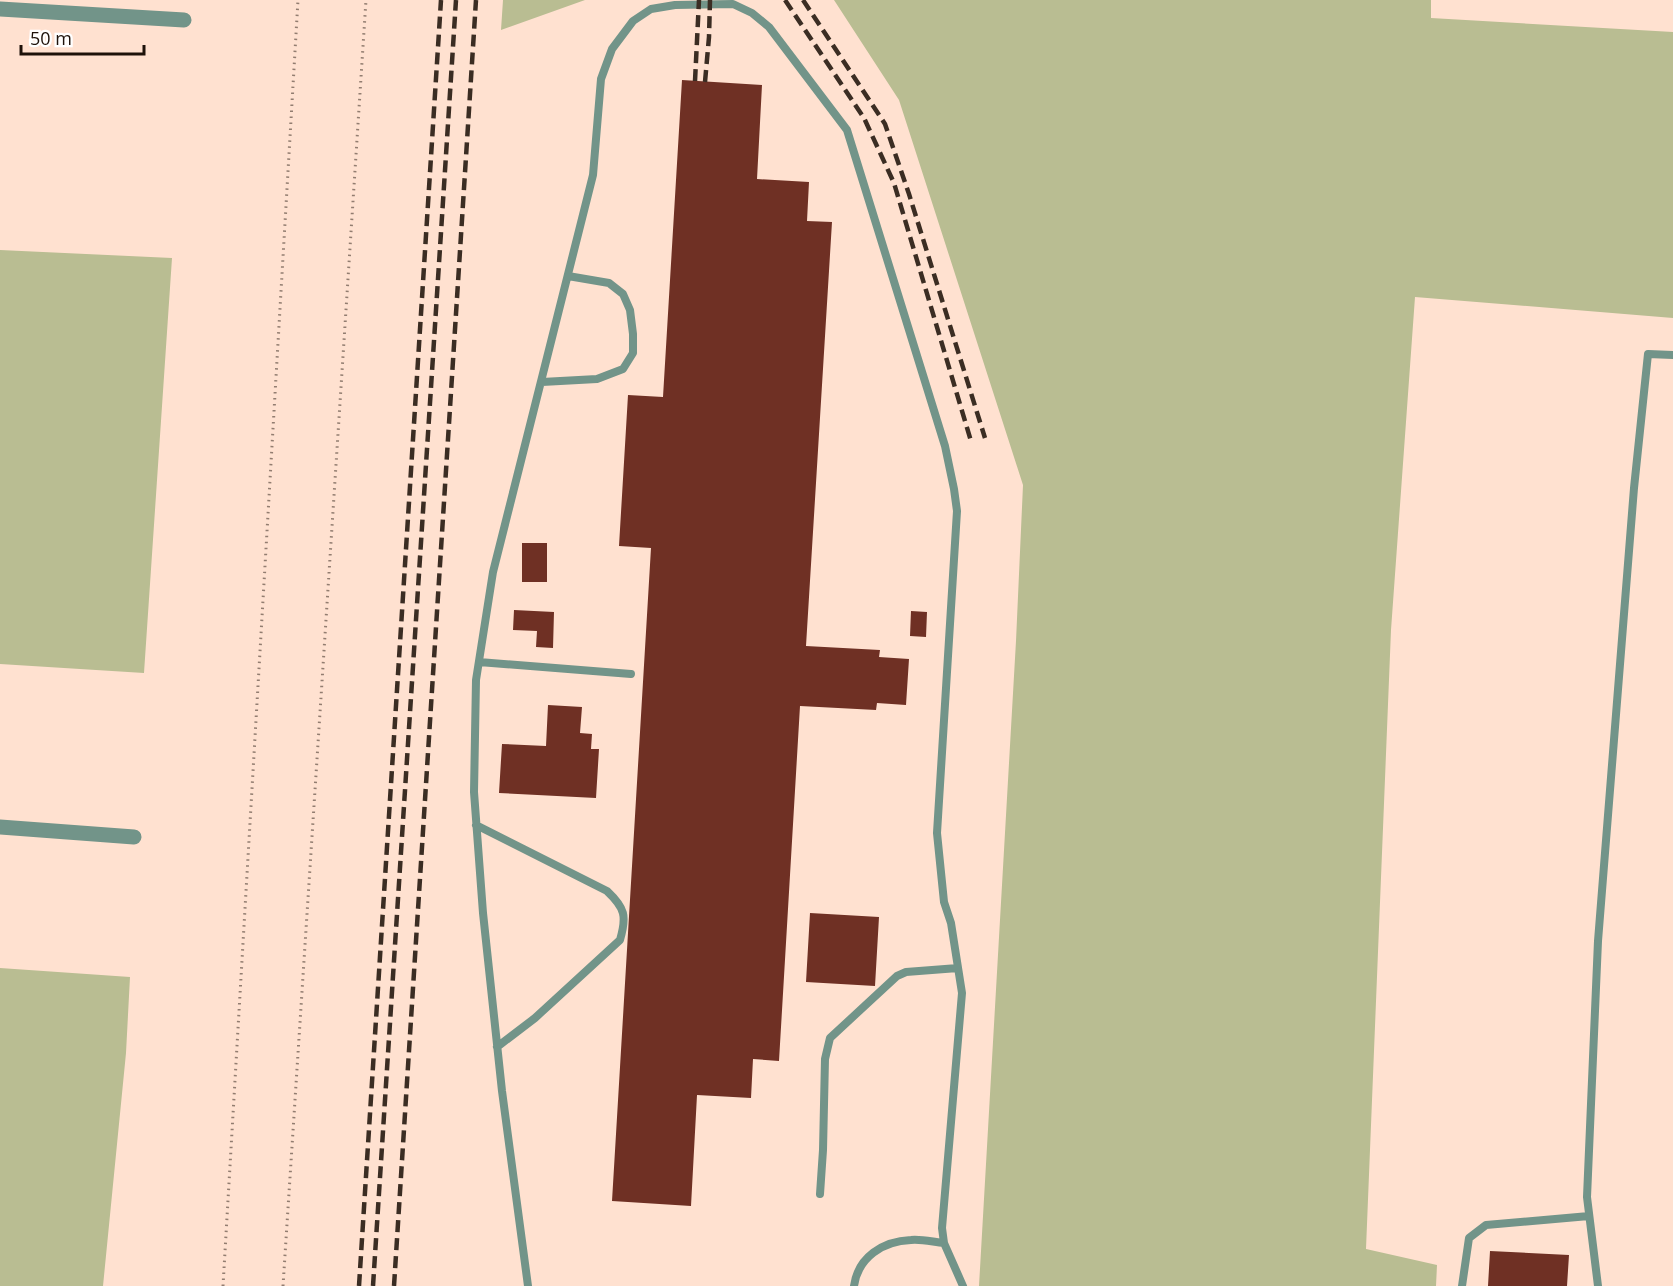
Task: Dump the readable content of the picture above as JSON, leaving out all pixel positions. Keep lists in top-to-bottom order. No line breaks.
{"scale_bar":"50 m"}
